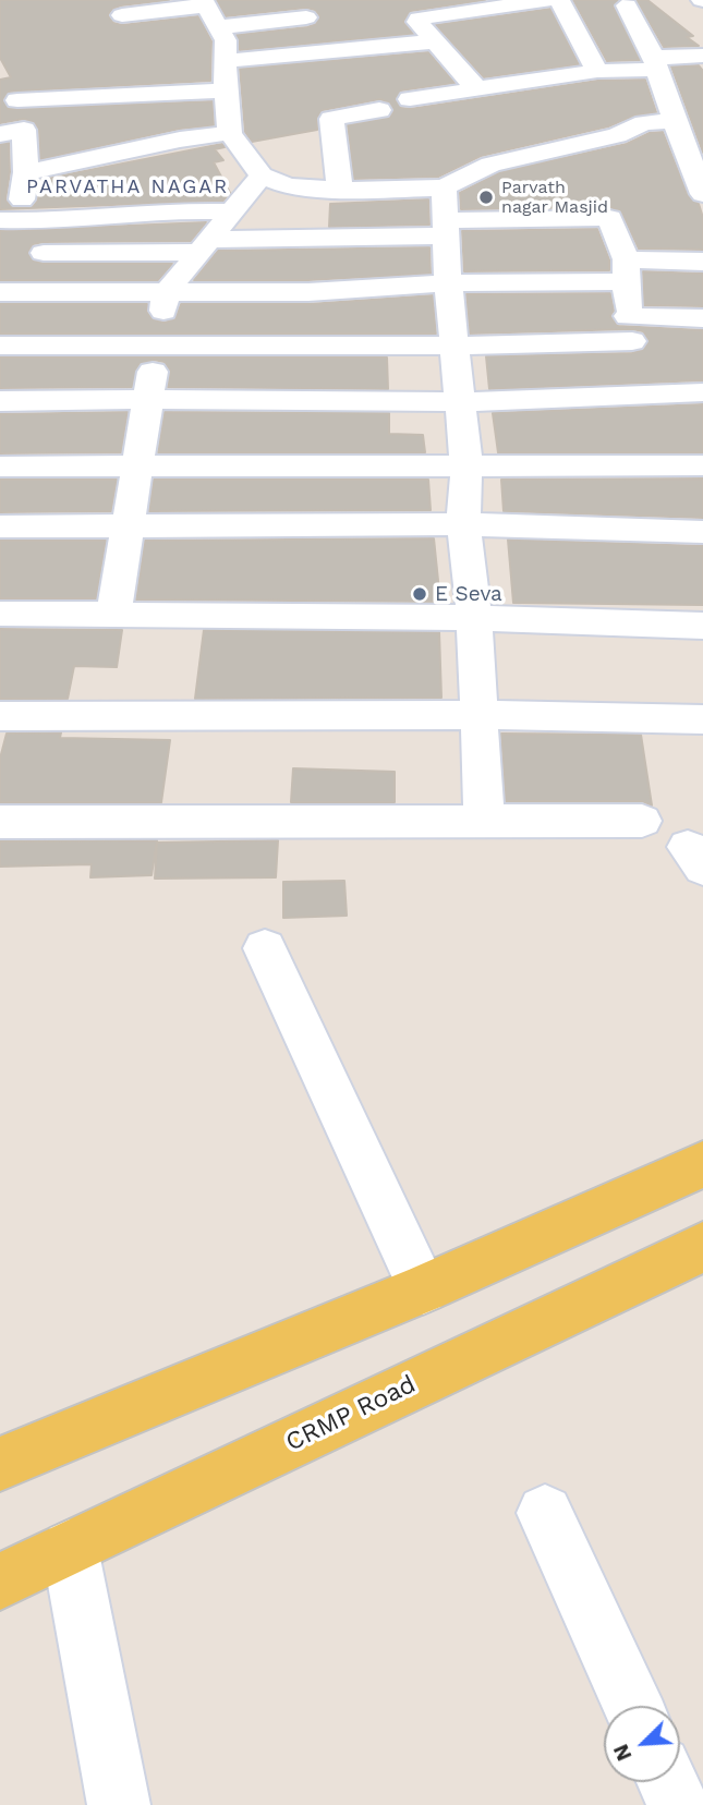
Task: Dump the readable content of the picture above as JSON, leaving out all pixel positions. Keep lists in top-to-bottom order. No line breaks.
{"streets":{"main road":["CRMP Road"]},"districts":["PARVATHA NAGAR"],"places":["Parvath nagar Masjid","E Seva"],"north":"bottom left"}
